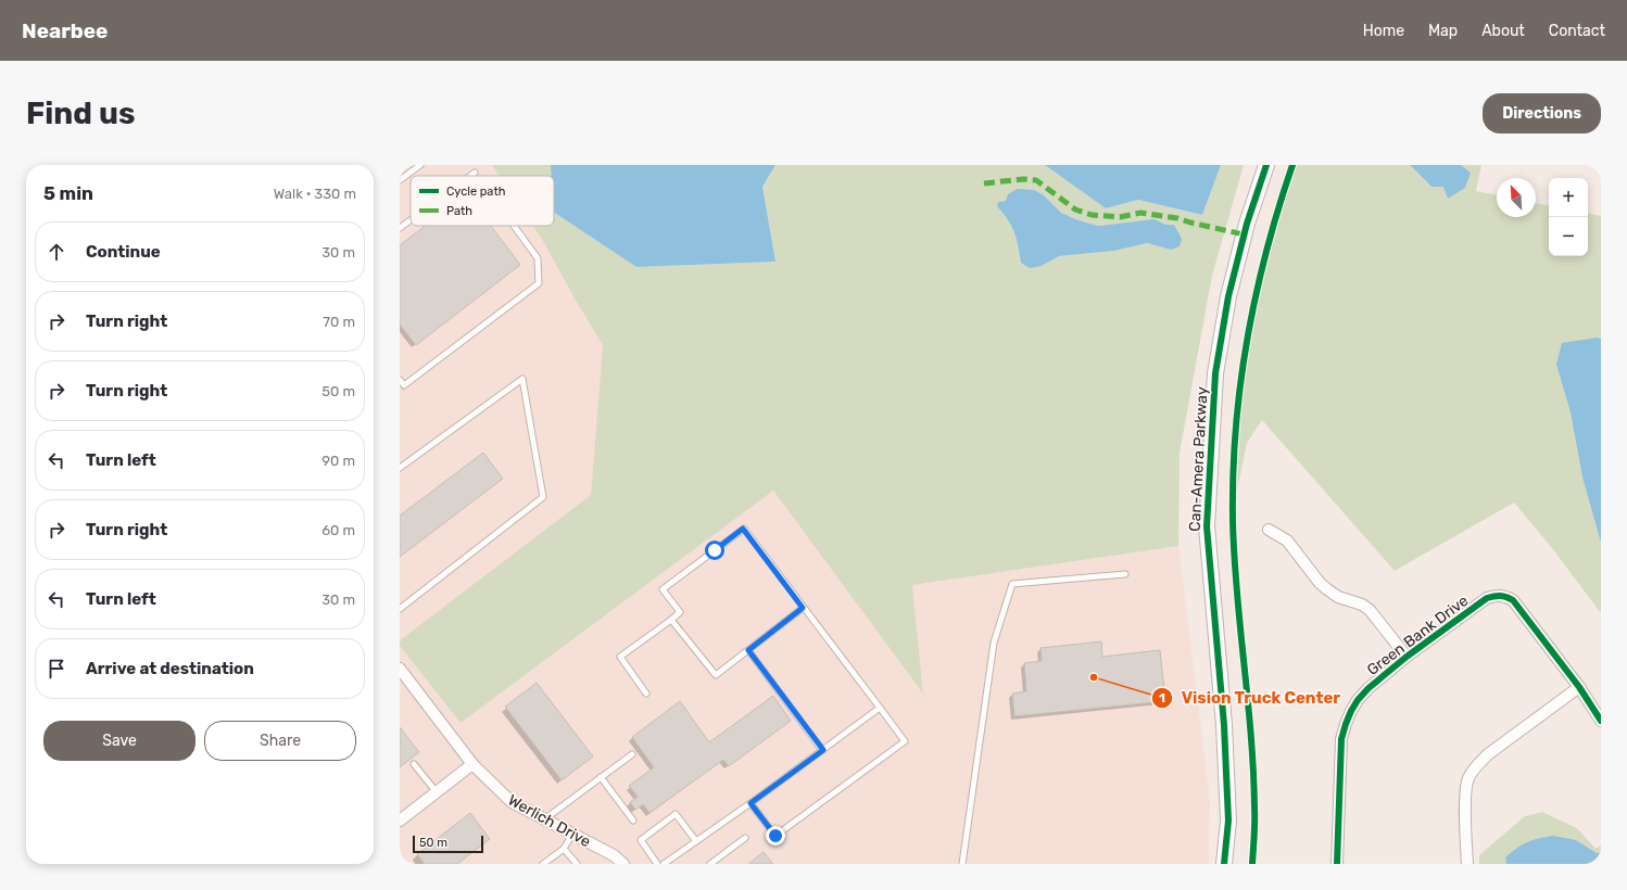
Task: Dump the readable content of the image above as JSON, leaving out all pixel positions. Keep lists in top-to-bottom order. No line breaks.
{"streets":{"main road":["Can-Amera Parkway"],"street":["Green Bank Drive","Werlich Drive"]},"places":["Vision Truck Center"],"legend":["Cycle path","Path"],"scale_bar":"50 m","north":"top left","page":{"header":"Nearbee","nav":["Home","Map","About","Contact"],"buttons":["Directions",["Save","Share"]],"title":"Find us","heading":["5 min","Walk · 330 m"],"map_buttons":["+","−"],"list":[["Continue","30 m"],["Turn right","70 m"],["Turn right","50 m"],["Turn left","90 m"],["Turn right","60 m"],["Turn left","30 m"],"Arrive at destination"],"scale":"50 m"}}
